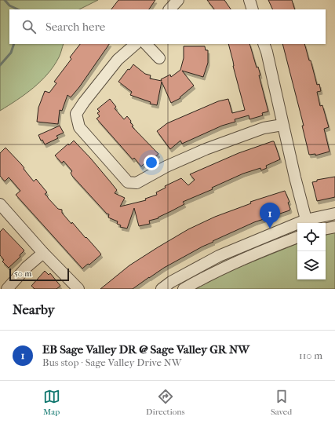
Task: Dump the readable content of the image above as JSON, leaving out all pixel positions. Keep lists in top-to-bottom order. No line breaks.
{"scale_bar":"50 m","page":{"search":"Search here","pins":"1","scale":"50 m","heading":"Nearby","list":[{"mark":"1","name":"EB Sage Valley DR @ Sage Valley GR NW","note":"Bus stop · Sage Valley Drive NW","value":"110 m"}],"nav":["Map","Directions","Saved"]}}
